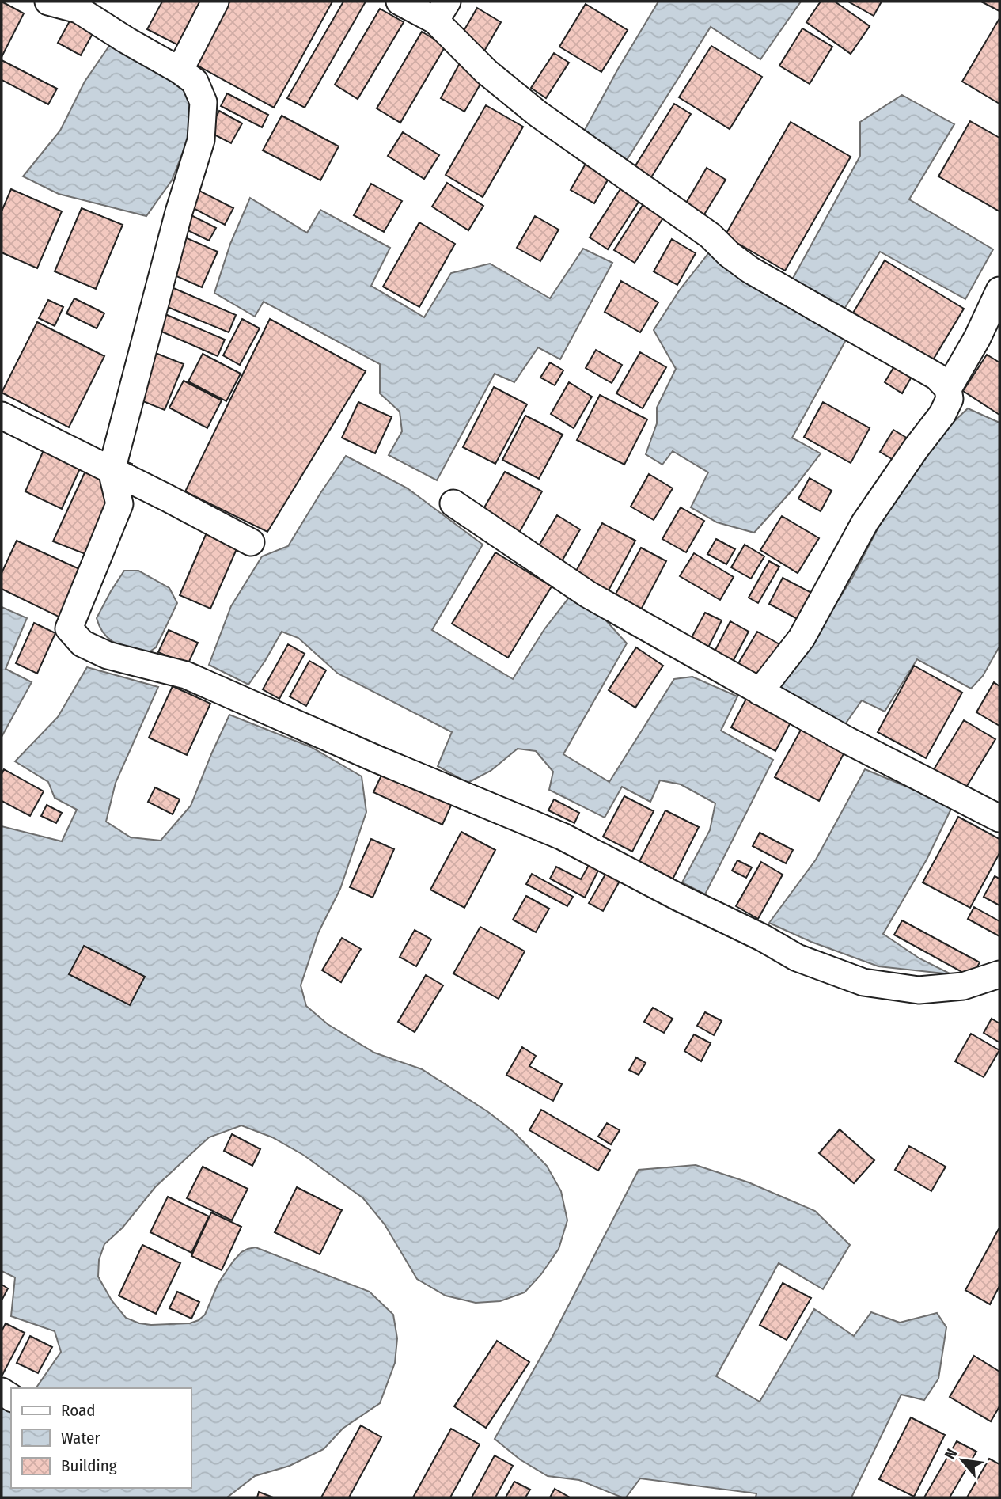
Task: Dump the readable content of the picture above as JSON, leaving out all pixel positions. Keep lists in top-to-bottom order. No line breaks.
{"legend":["Road","Water","Building"],"north":"top left"}
